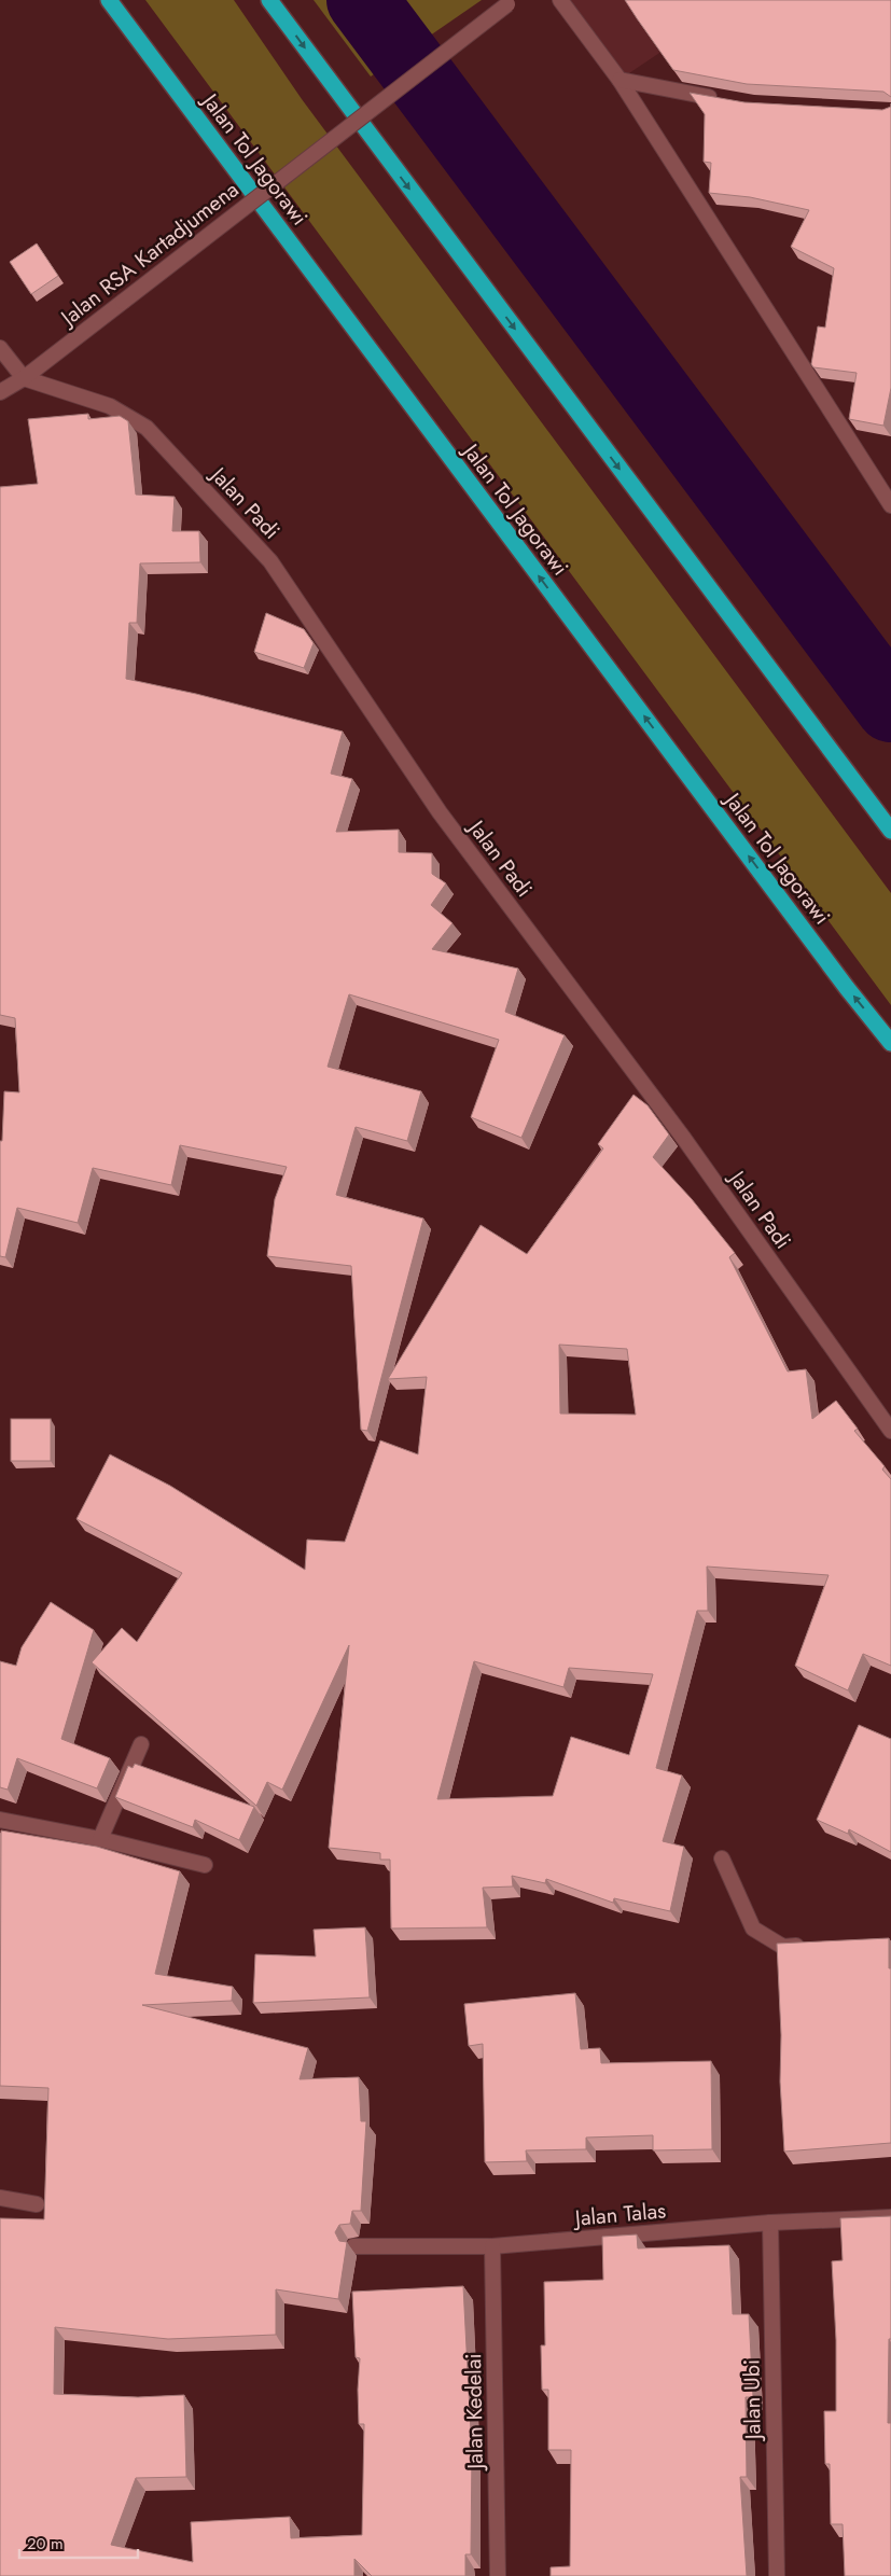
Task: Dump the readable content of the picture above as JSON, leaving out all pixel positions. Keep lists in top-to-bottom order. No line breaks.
{"streets":{"highway":["Jalan Tol Jagorawi"],"street":["Jalan RSA Kartadjumena","Jalan Padi","Jalan Talas","Jalan Ubi","Jalan Kedelai"]},"crossings":[["Jalan RSA Kartadjumena","Jalan Padi"],["Jalan Talas","Jalan Ubi"],["Jalan Talas","Jalan Kedelai"]],"scale_bar":"20 m"}
